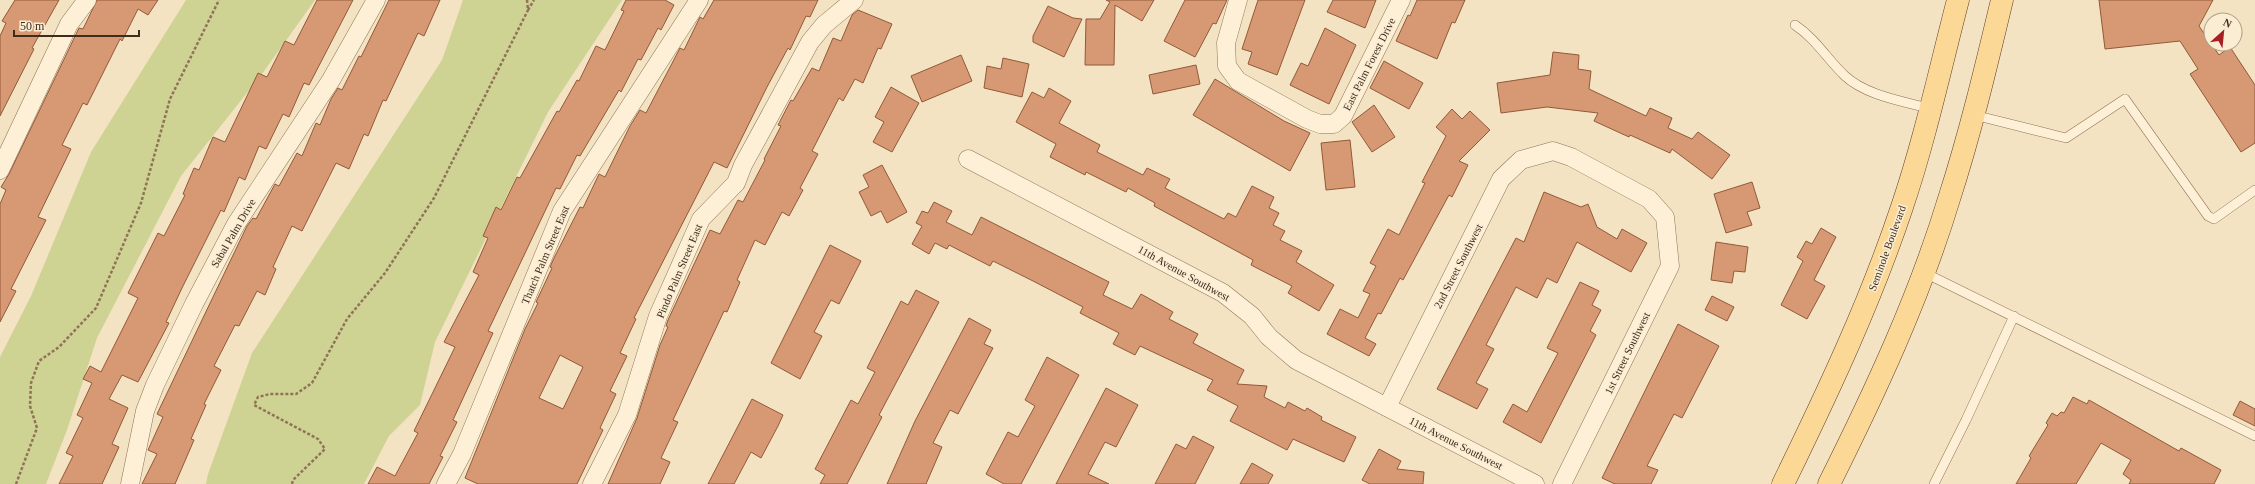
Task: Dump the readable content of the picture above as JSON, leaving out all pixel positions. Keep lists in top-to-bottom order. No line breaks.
{"streets":{"main road":["Seminole Boulevard"],"street":["East Palm Forest Drive","Sabal Palm Drive","Thatch Palm Street East","2nd Street Southwest","Pindo Palm Street East","11th Avenue Southwest","1st Street Southwest"]},"crossings":[["2nd Street Southwest","11th Avenue Southwest"],["2nd Street Southwest","1st Street Southwest"]],"scale_bar":"50 m","north":"top right"}
